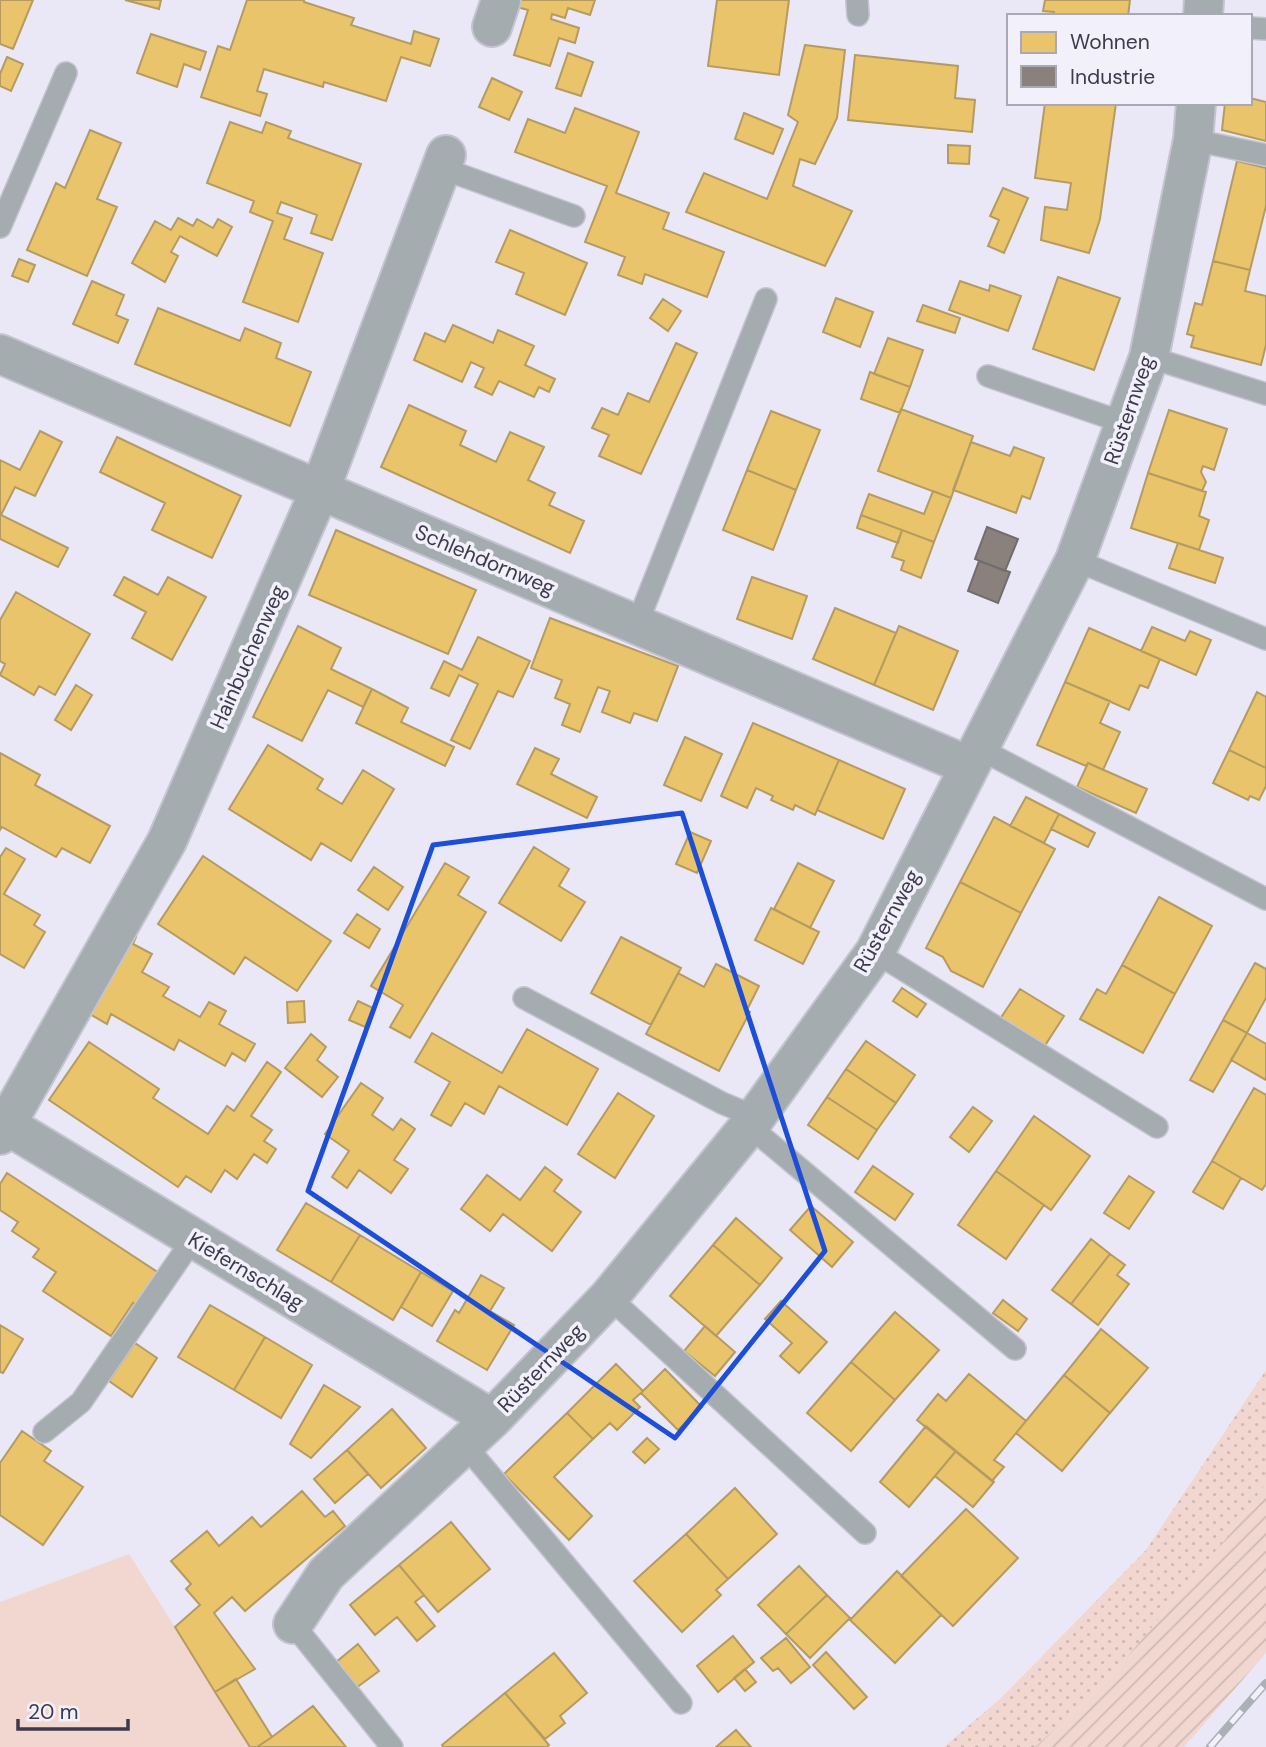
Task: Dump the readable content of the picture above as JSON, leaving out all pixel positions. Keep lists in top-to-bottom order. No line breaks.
{"streets":{"street":["Rüsternweg","Schlehdornweg","Hainbuchenweg","Kiefernschlag"]},"crossings":[["Rüsternweg","Schlehdornweg"],["Rüsternweg","Kiefernschlag"],["Schlehdornweg","Hainbuchenweg"],["Hainbuchenweg","Kiefernschlag"]],"legend":["Wohnen","Industrie"],"scale_bar":"20 m"}
